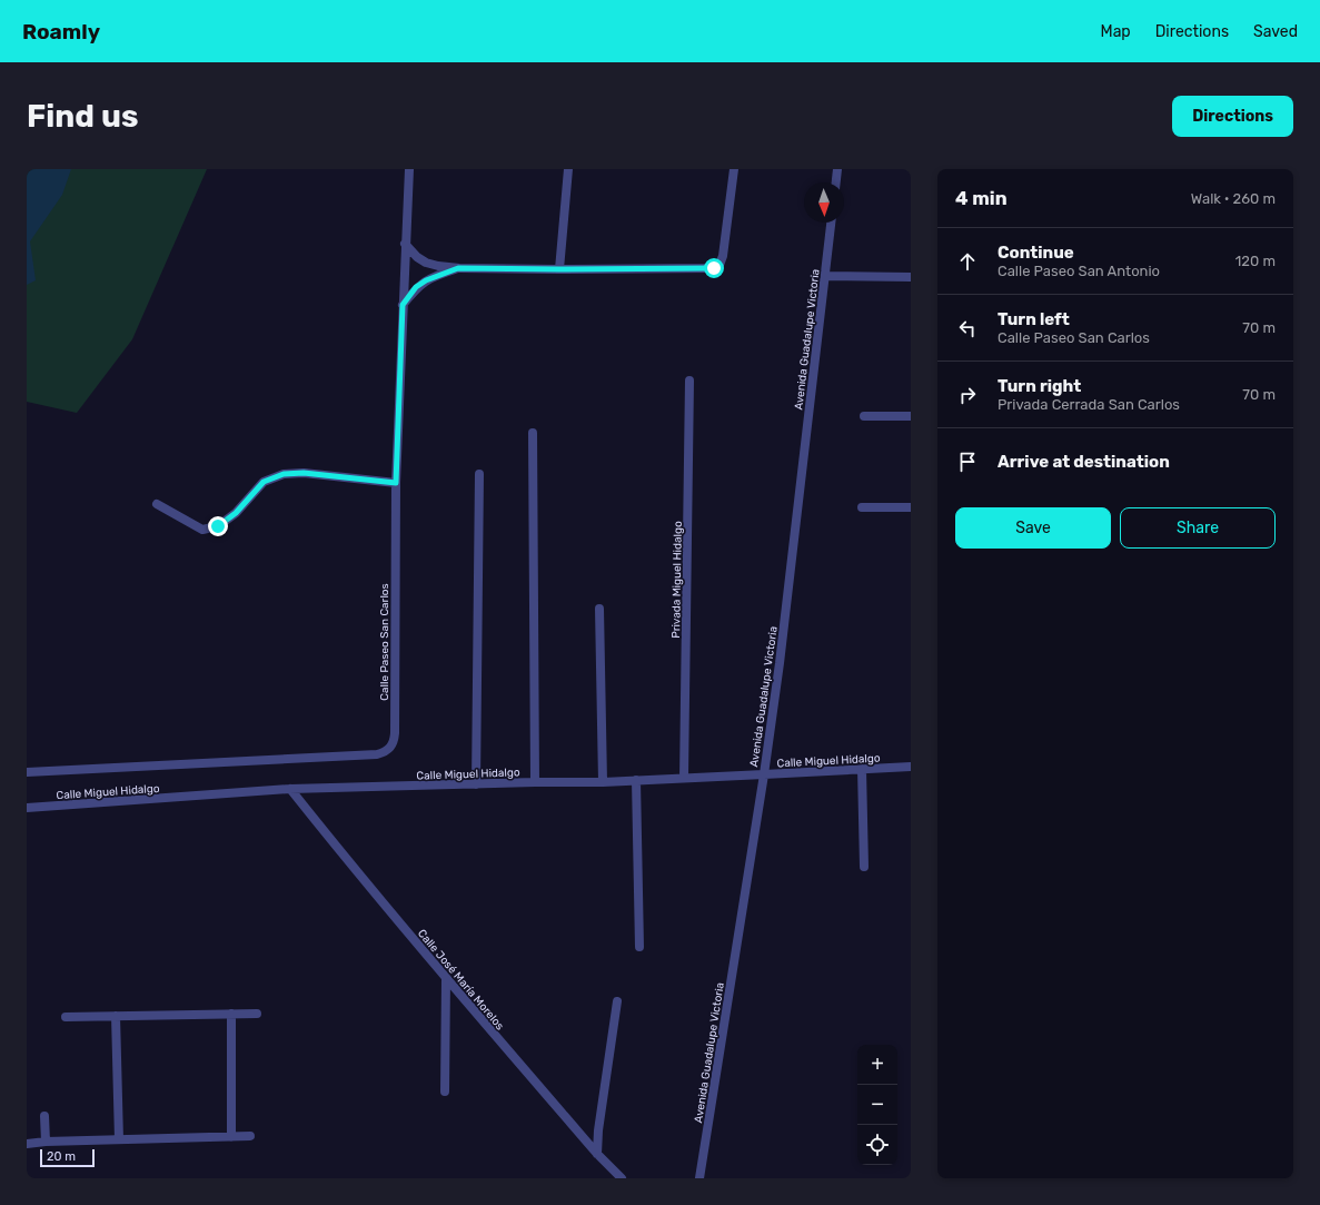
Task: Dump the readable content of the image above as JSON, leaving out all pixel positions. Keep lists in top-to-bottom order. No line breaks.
{"streets":{"street":["Avenida Guadalupe Victoria","Privada Miguel Hidalgo","Calle Paseo San Carlos","Calle Miguel Hidalgo","Calle José María Morelos"]},"crossings":[["Avenida Guadalupe Victoria","Calle Miguel Hidalgo"],["Privada Miguel Hidalgo","Calle Miguel Hidalgo"],["Calle Miguel Hidalgo","Calle José María Morelos"]],"scale_bar":"20 m","north":"bottom","page":{"header":"Roamly","nav":["Map","Directions","Saved"],"buttons":["Directions",["Save","Share"]],"title":"Find us","heading":["4 min","Walk · 260 m"],"list":[["Continue","Calle Paseo San Antonio","120 m"],["Turn left","Calle Paseo San Carlos","70 m"],["Turn right","Privada Cerrada San Carlos","70 m"],"Arrive at destination"],"map_buttons":["+","−"],"scale":"20 m"}}
